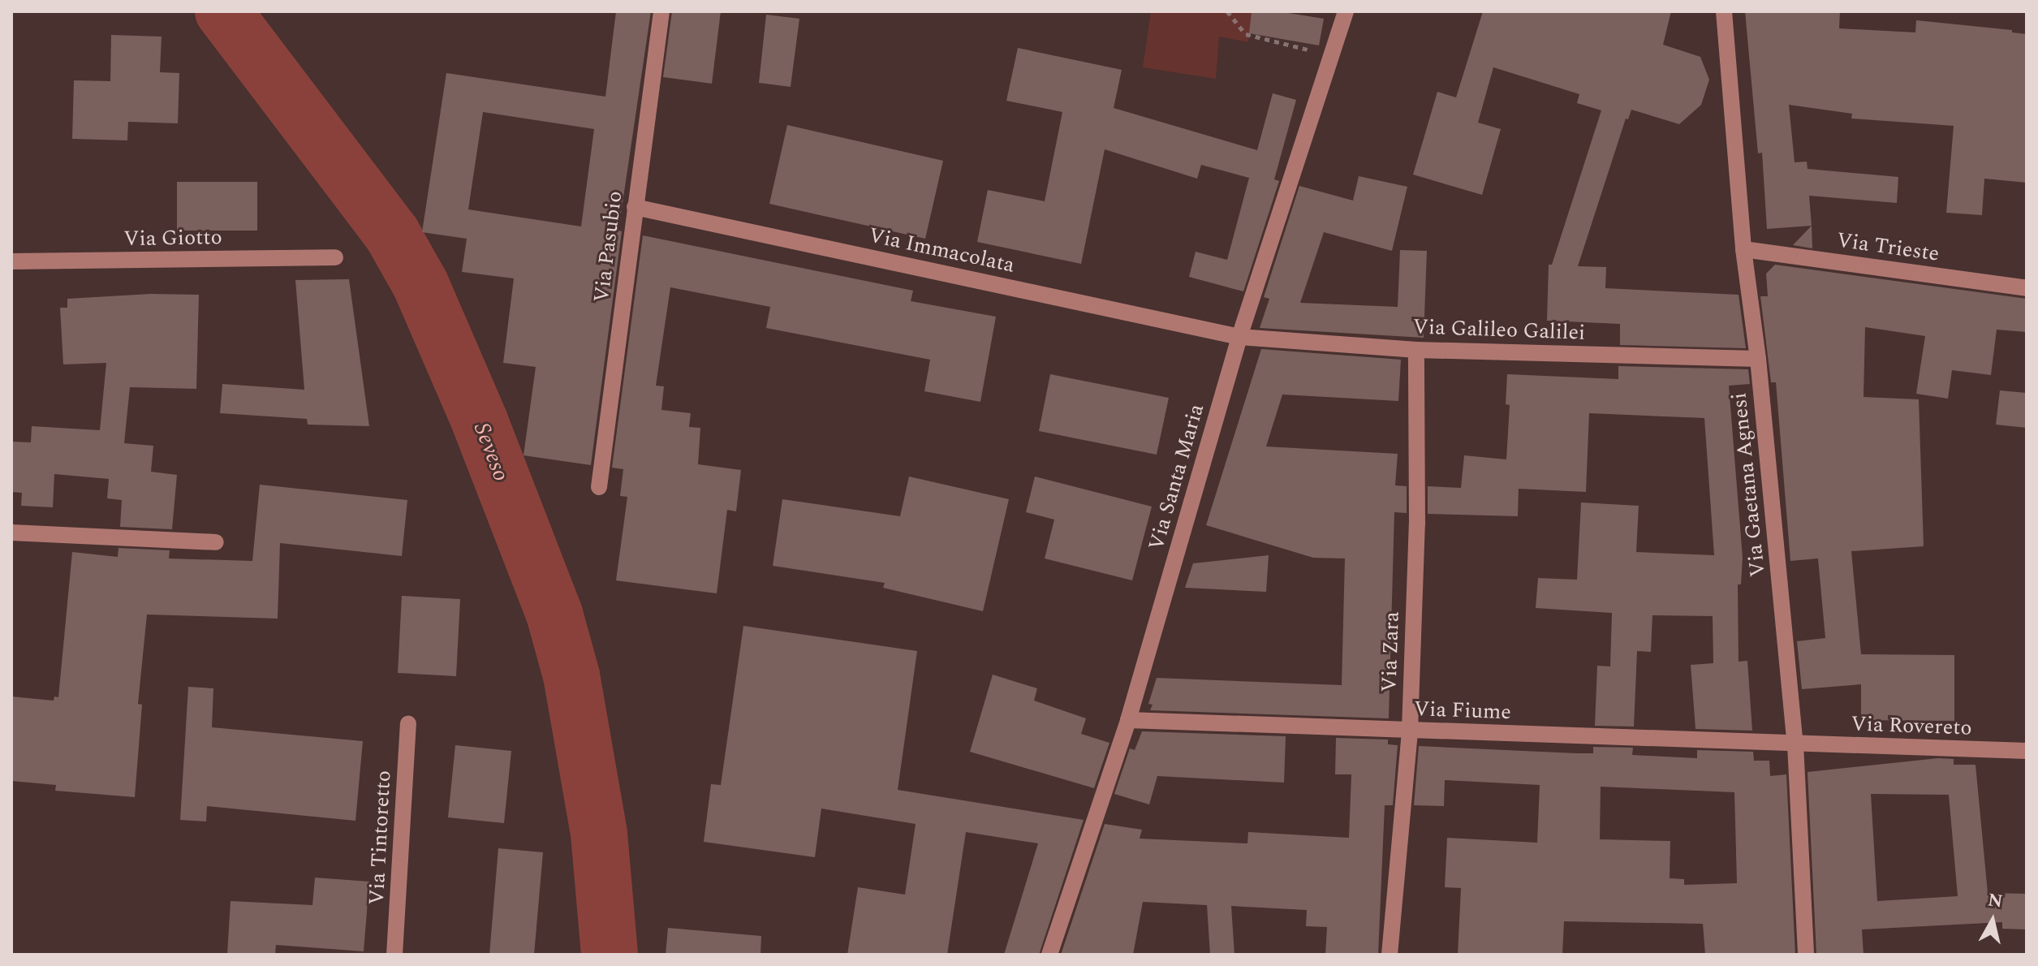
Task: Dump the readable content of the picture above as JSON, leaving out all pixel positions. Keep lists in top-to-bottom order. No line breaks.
{"streets":{"street":["Via Giotto","Via Pasubio","Via Trieste","Via Immacolata","Via Galileo Galilei","Via Santa Maria","Via Gaetana Agnesi","Via Zara","Via Fiume","Via Rovereto","Via Tintoretto"]},"crossings":[["Via Pasubio","Via Immacolata"],["Via Trieste","Via Gaetana Agnesi"],["Via Immacolata","Via Galileo Galilei"],["Via Immacolata","Via Santa Maria"],["Via Galileo Galilei","Via Santa Maria"],["Via Galileo Galilei","Via Gaetana Agnesi"],["Via Galileo Galilei","Via Zara"],["Via Santa Maria","Via Fiume"],["Via Gaetana Agnesi","Via Fiume"],["Via Gaetana Agnesi","Via Rovereto"],["Via Zara","Via Fiume"],["Via Fiume","Via Rovereto"]],"water":["Seveso"],"north":"top"}
